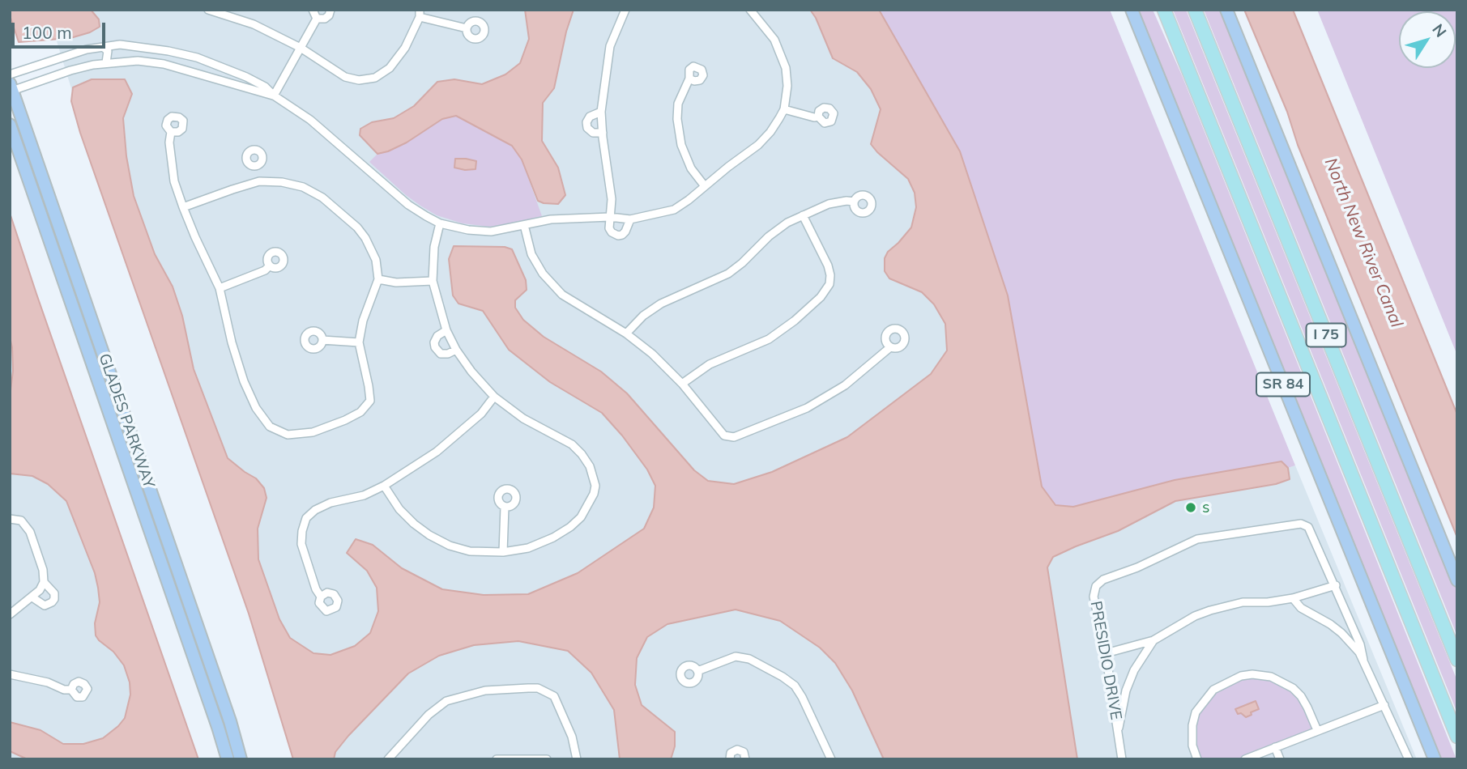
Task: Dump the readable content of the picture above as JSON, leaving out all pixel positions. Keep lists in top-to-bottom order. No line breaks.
{"streets":{"highway":["I 75"],"main road":["SR 84","GLADES PARKWAY"],"street":["PRESIDIO DRIVE"]},"water":["North New River Canal"],"places":["s"],"scale_bar":"100 m","north":"top right"}
